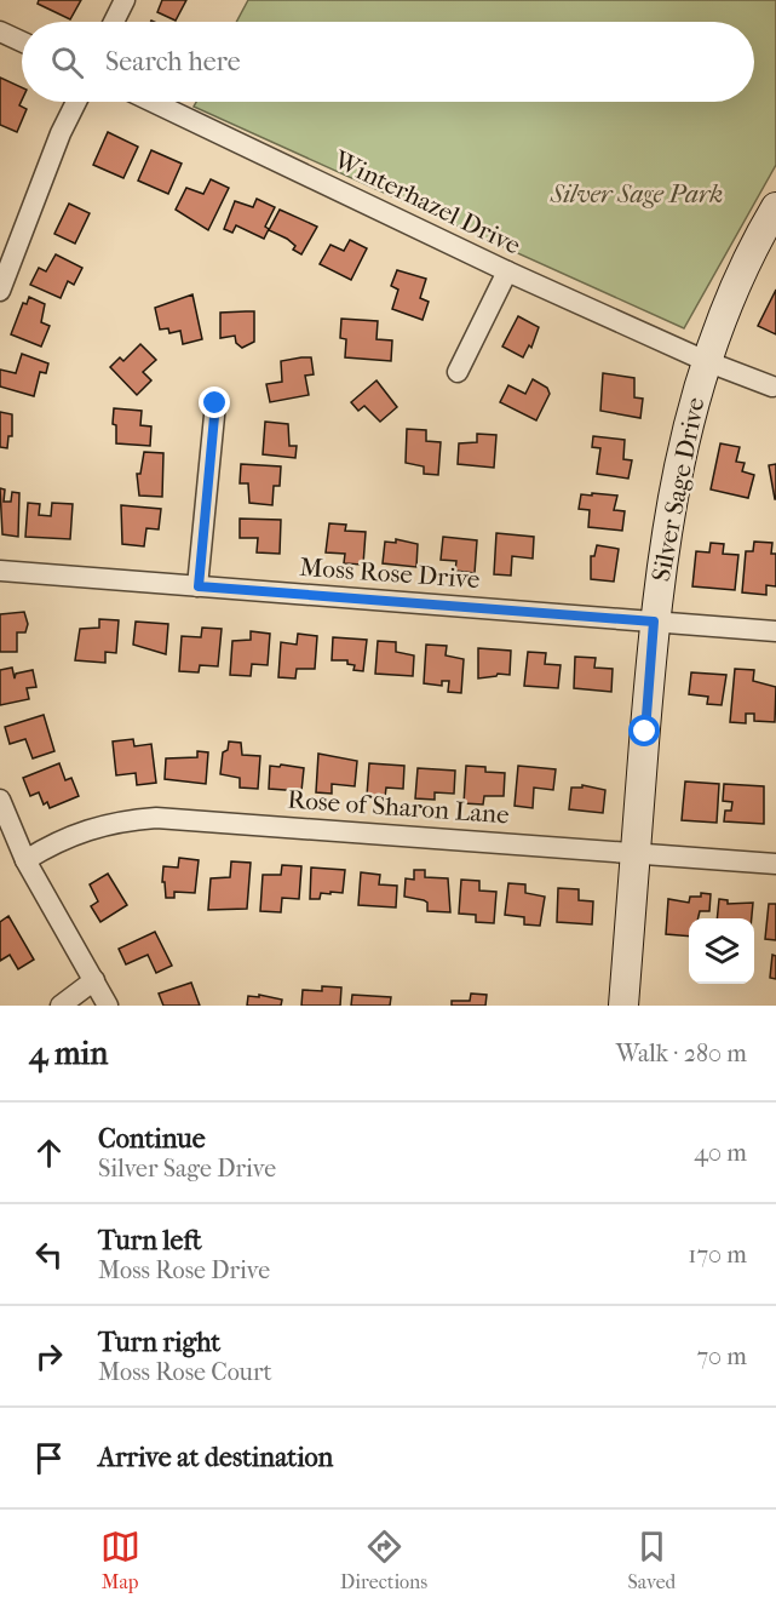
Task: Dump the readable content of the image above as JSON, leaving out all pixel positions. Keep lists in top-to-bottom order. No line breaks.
{"streets":{"street":["Winterhazel Drive","Silver Sage Drive","Moss Rose Drive","Rose of Sharon Lane"]},"crossings":[["Winterhazel Drive","Silver Sage Drive"],["Silver Sage Drive","Moss Rose Drive"],["Silver Sage Drive","Rose of Sharon Lane"]],"parks":["Silver Sage Park"],"page":{"search":"Search here","heading":["4 min","Walk · 280 m"],"list":[["Continue","Silver Sage Drive","40 m"],["Turn left","Moss Rose Drive","170 m"],["Turn right","Moss Rose Court","70 m"],"Arrive at destination"],"nav":["Map","Directions","Saved"]}}
